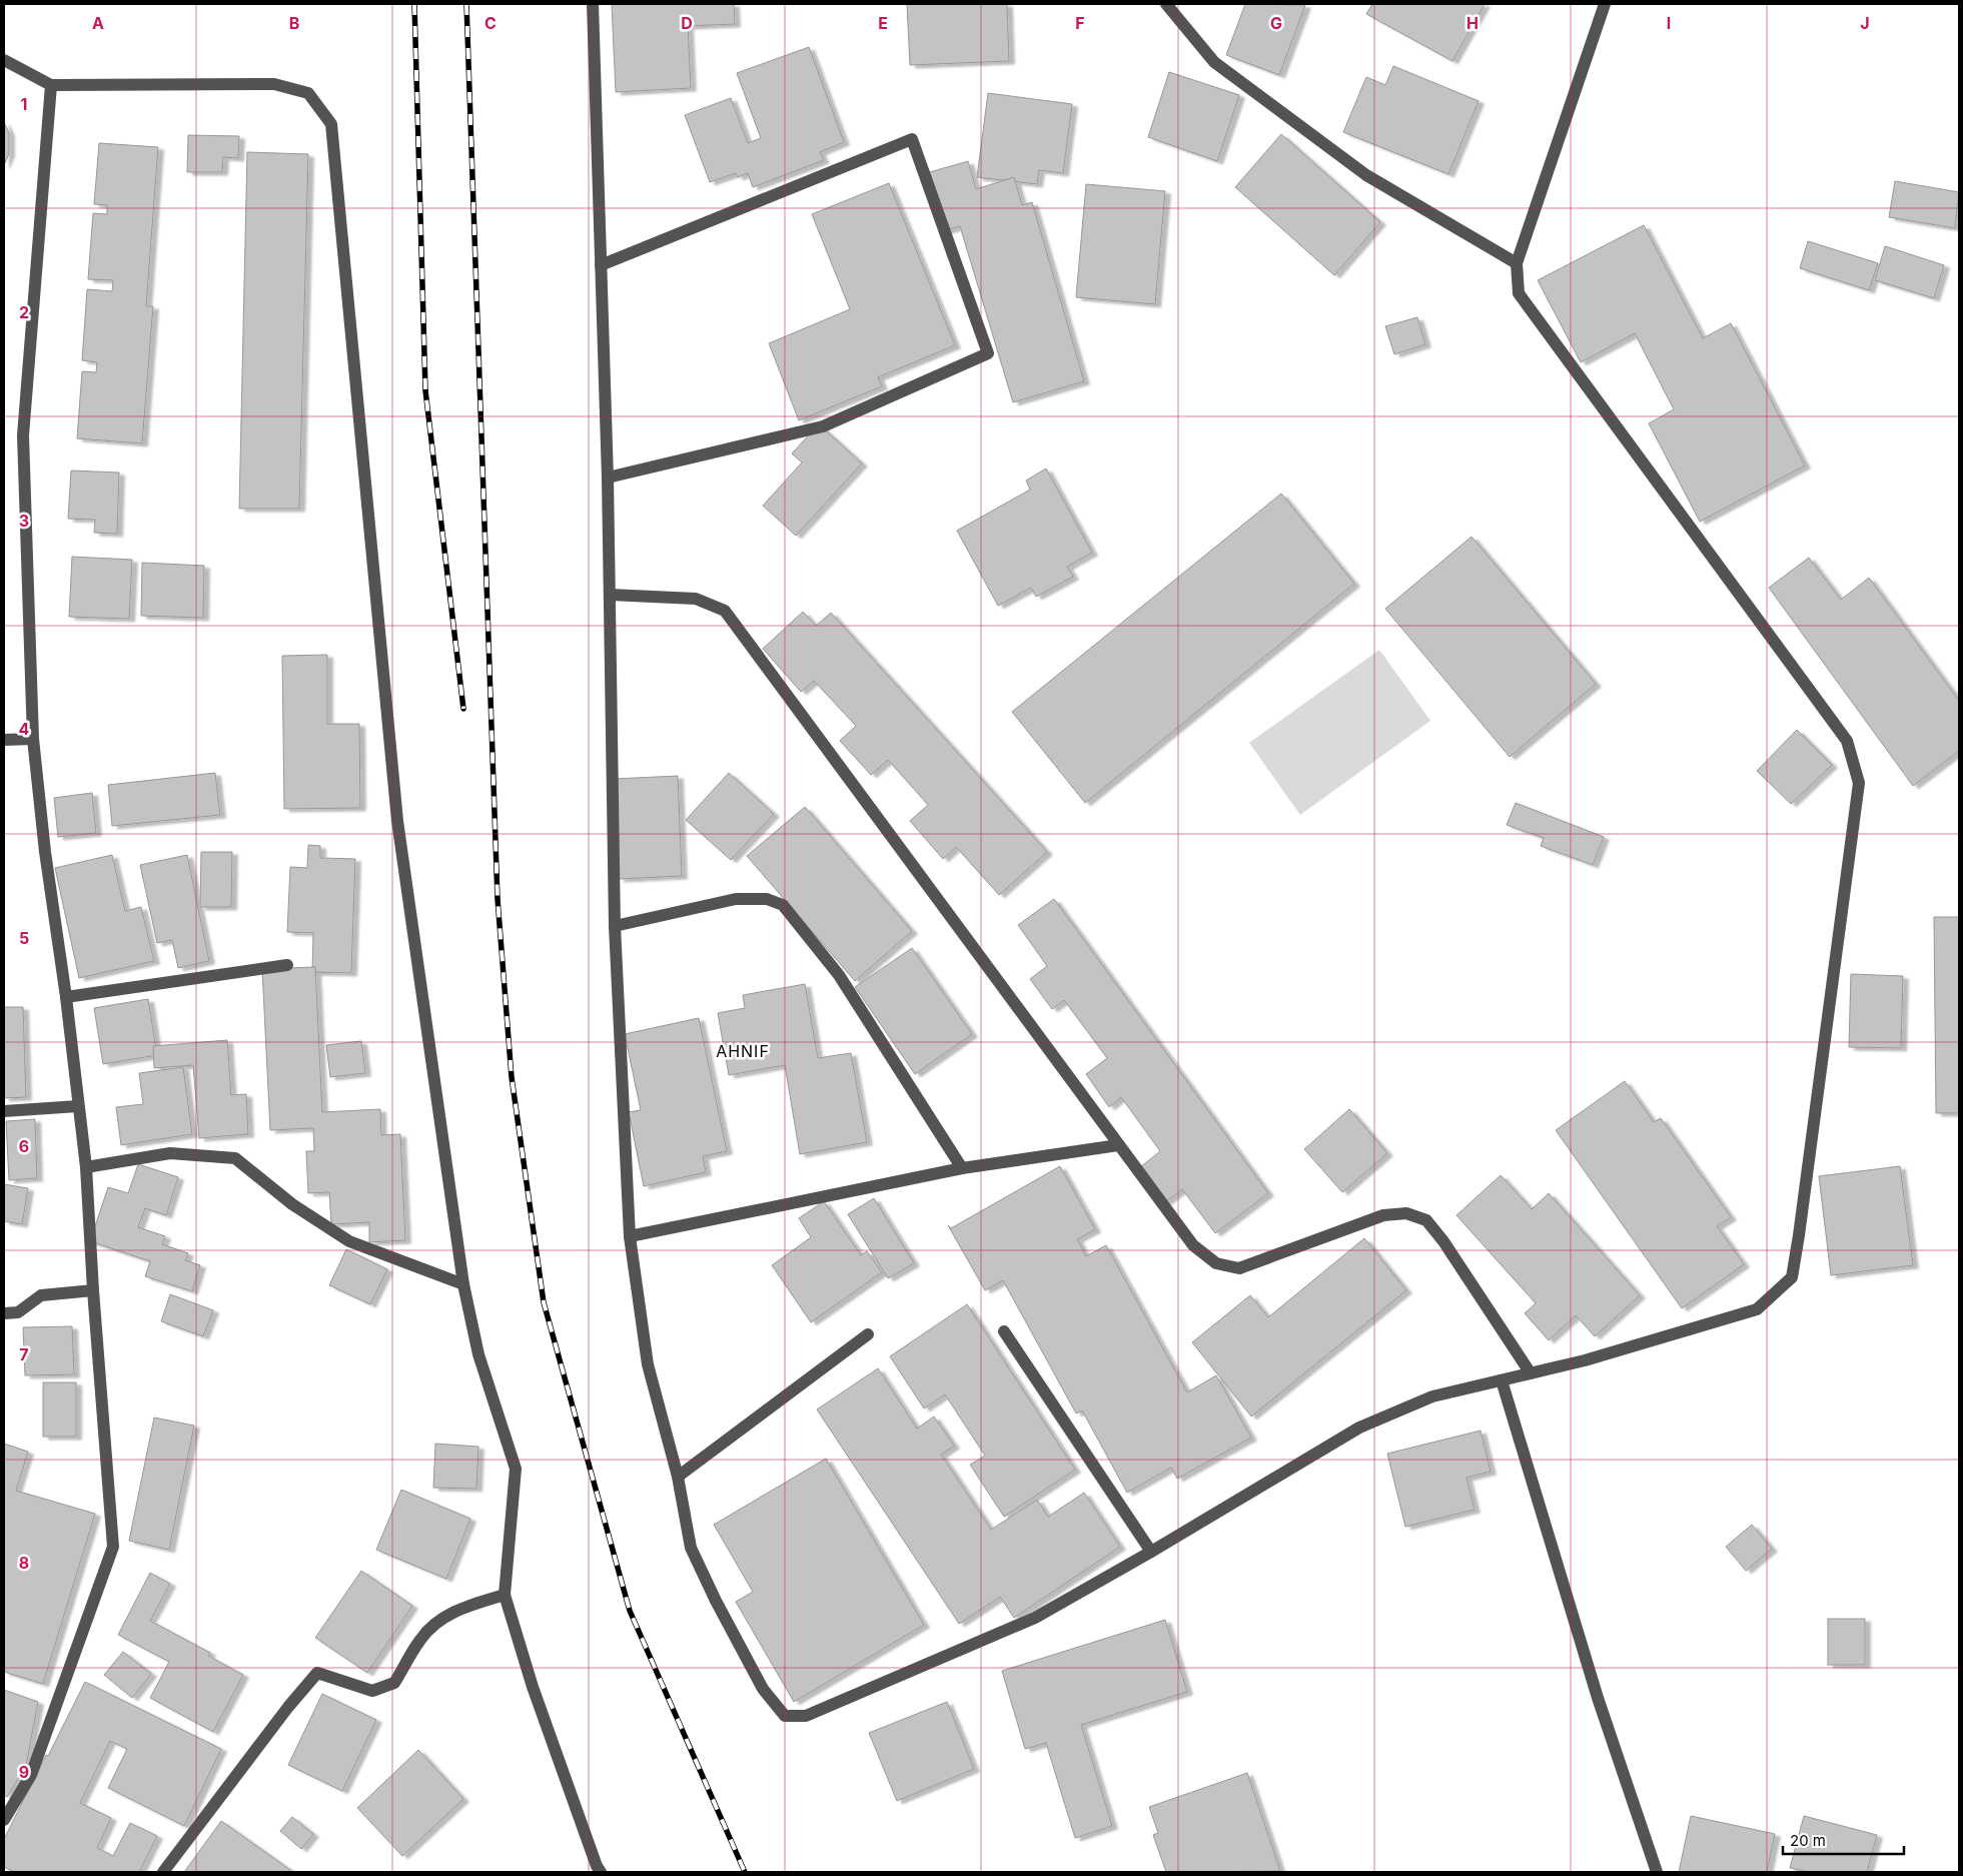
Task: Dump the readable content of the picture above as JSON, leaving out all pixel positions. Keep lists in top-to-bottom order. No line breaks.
{"districts":["AHNIF"],"scale_bar":"20 m","grid":{"columns":["A","B","C","D","E","F","G","H","I","J"],"rows":["1","2","3","4","5","6","7","8","9"]}}
